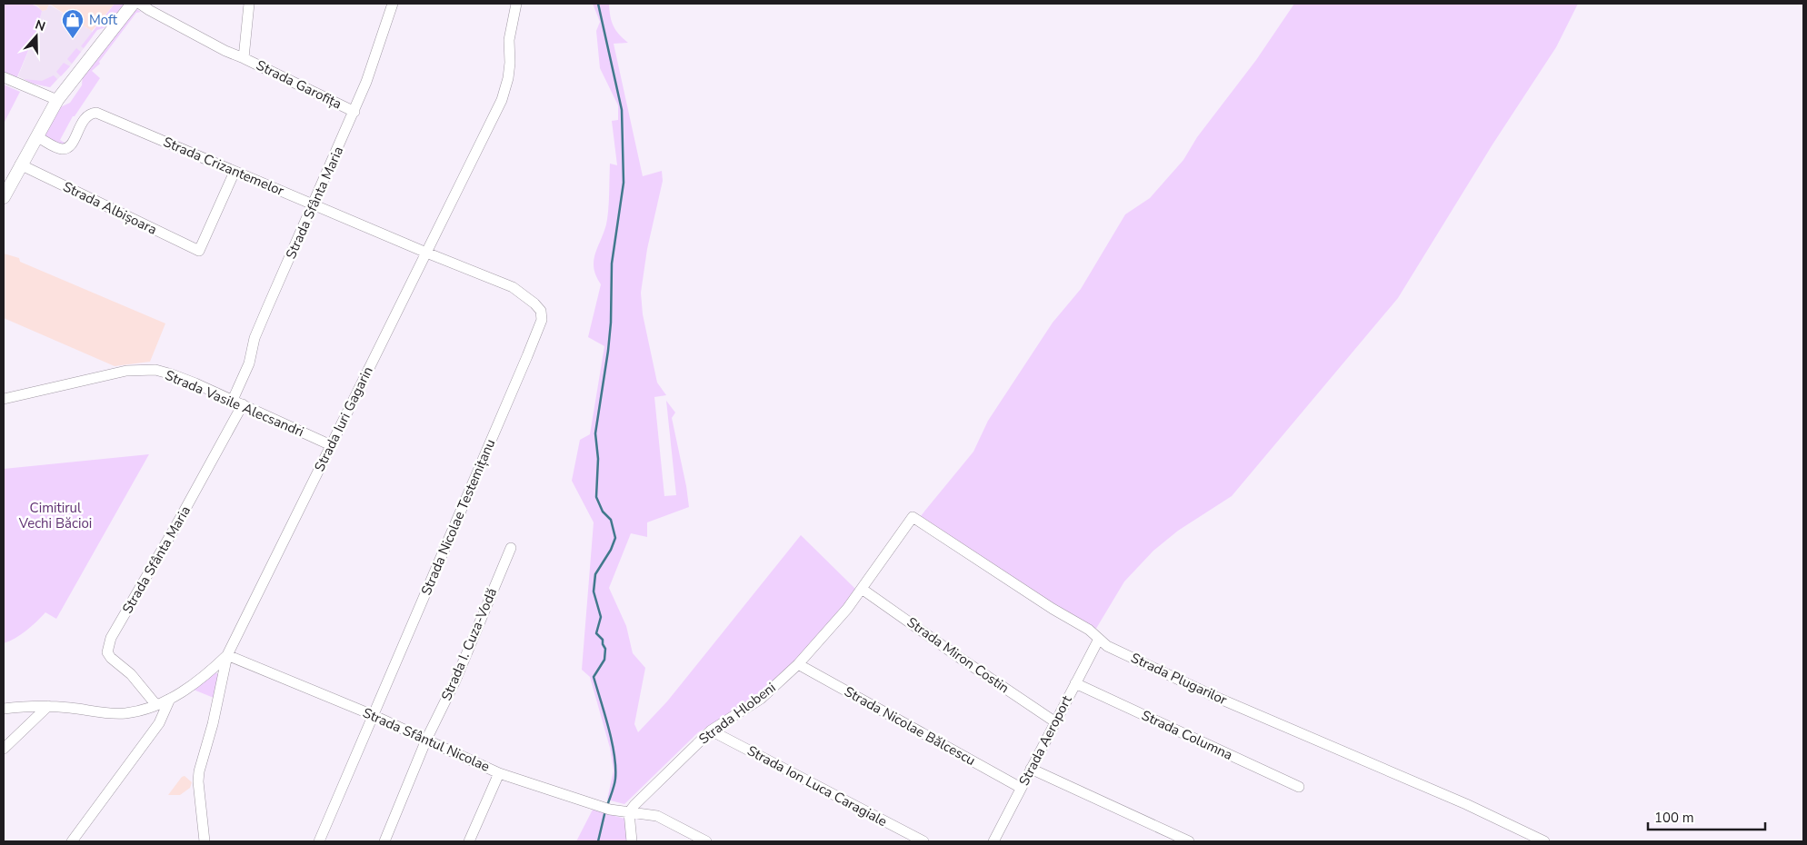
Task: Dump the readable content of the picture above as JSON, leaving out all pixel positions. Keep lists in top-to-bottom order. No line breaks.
{"streets":{"street":["Strada Garofița","Strada Crizantemelor","Strada Sfânta Maria","Strada Albișoara","Strada Vasile Alecsandri","Strada Iuri Gagarin","Strada Nicolae Testemițanu","Strada I. Cuza-Vodă","Strada Miron Costin","Strada Plugarilor","Strada Hlobeni","Strada Nicolae Bălcescu","Strada Columna","Strada Sfântul Nicolae","Strada Aeroport","Strada Ion Luca Caragiale"]},"crossings":[["Strada Garofița","Strada Sfânta Maria"],["Strada Crizantemelor","Strada Sfânta Maria"],["Strada Crizantemelor","Strada Albișoara"],["Strada Crizantemelor","Strada Iuri Gagarin"],["Strada Crizantemelor","Strada Nicolae Testemițanu"],["Strada Sfânta Maria","Strada Vasile Alecsandri"],["Strada Vasile Alecsandri","Strada Iuri Gagarin"],["Strada Iuri Gagarin","Strada Nicolae Testemițanu"],["Strada Iuri Gagarin","Strada Sfântul Nicolae"],["Strada Nicolae Testemițanu","Strada Sfântul Nicolae"],["Strada I. Cuza-Vodă","Strada Sfântul Nicolae"],["Strada Miron Costin","Strada Plugarilor"],["Strada Miron Costin","Strada Hlobeni"],["Strada Miron Costin","Strada Aeroport"],["Strada Plugarilor","Strada Hlobeni"],["Strada Plugarilor","Strada Aeroport"],["Strada Hlobeni","Strada Nicolae Bălcescu"],["Strada Hlobeni","Strada Sfântul Nicolae"],["Strada Hlobeni","Strada Ion Luca Caragiale"],["Strada Nicolae Bălcescu","Strada Aeroport"],["Strada Columna","Strada Aeroport"]],"parks":["Cimitirul Vechi Băcioi"],"places":{"shop":["Moft"]},"scale_bar":"100 m","north":"top"}
